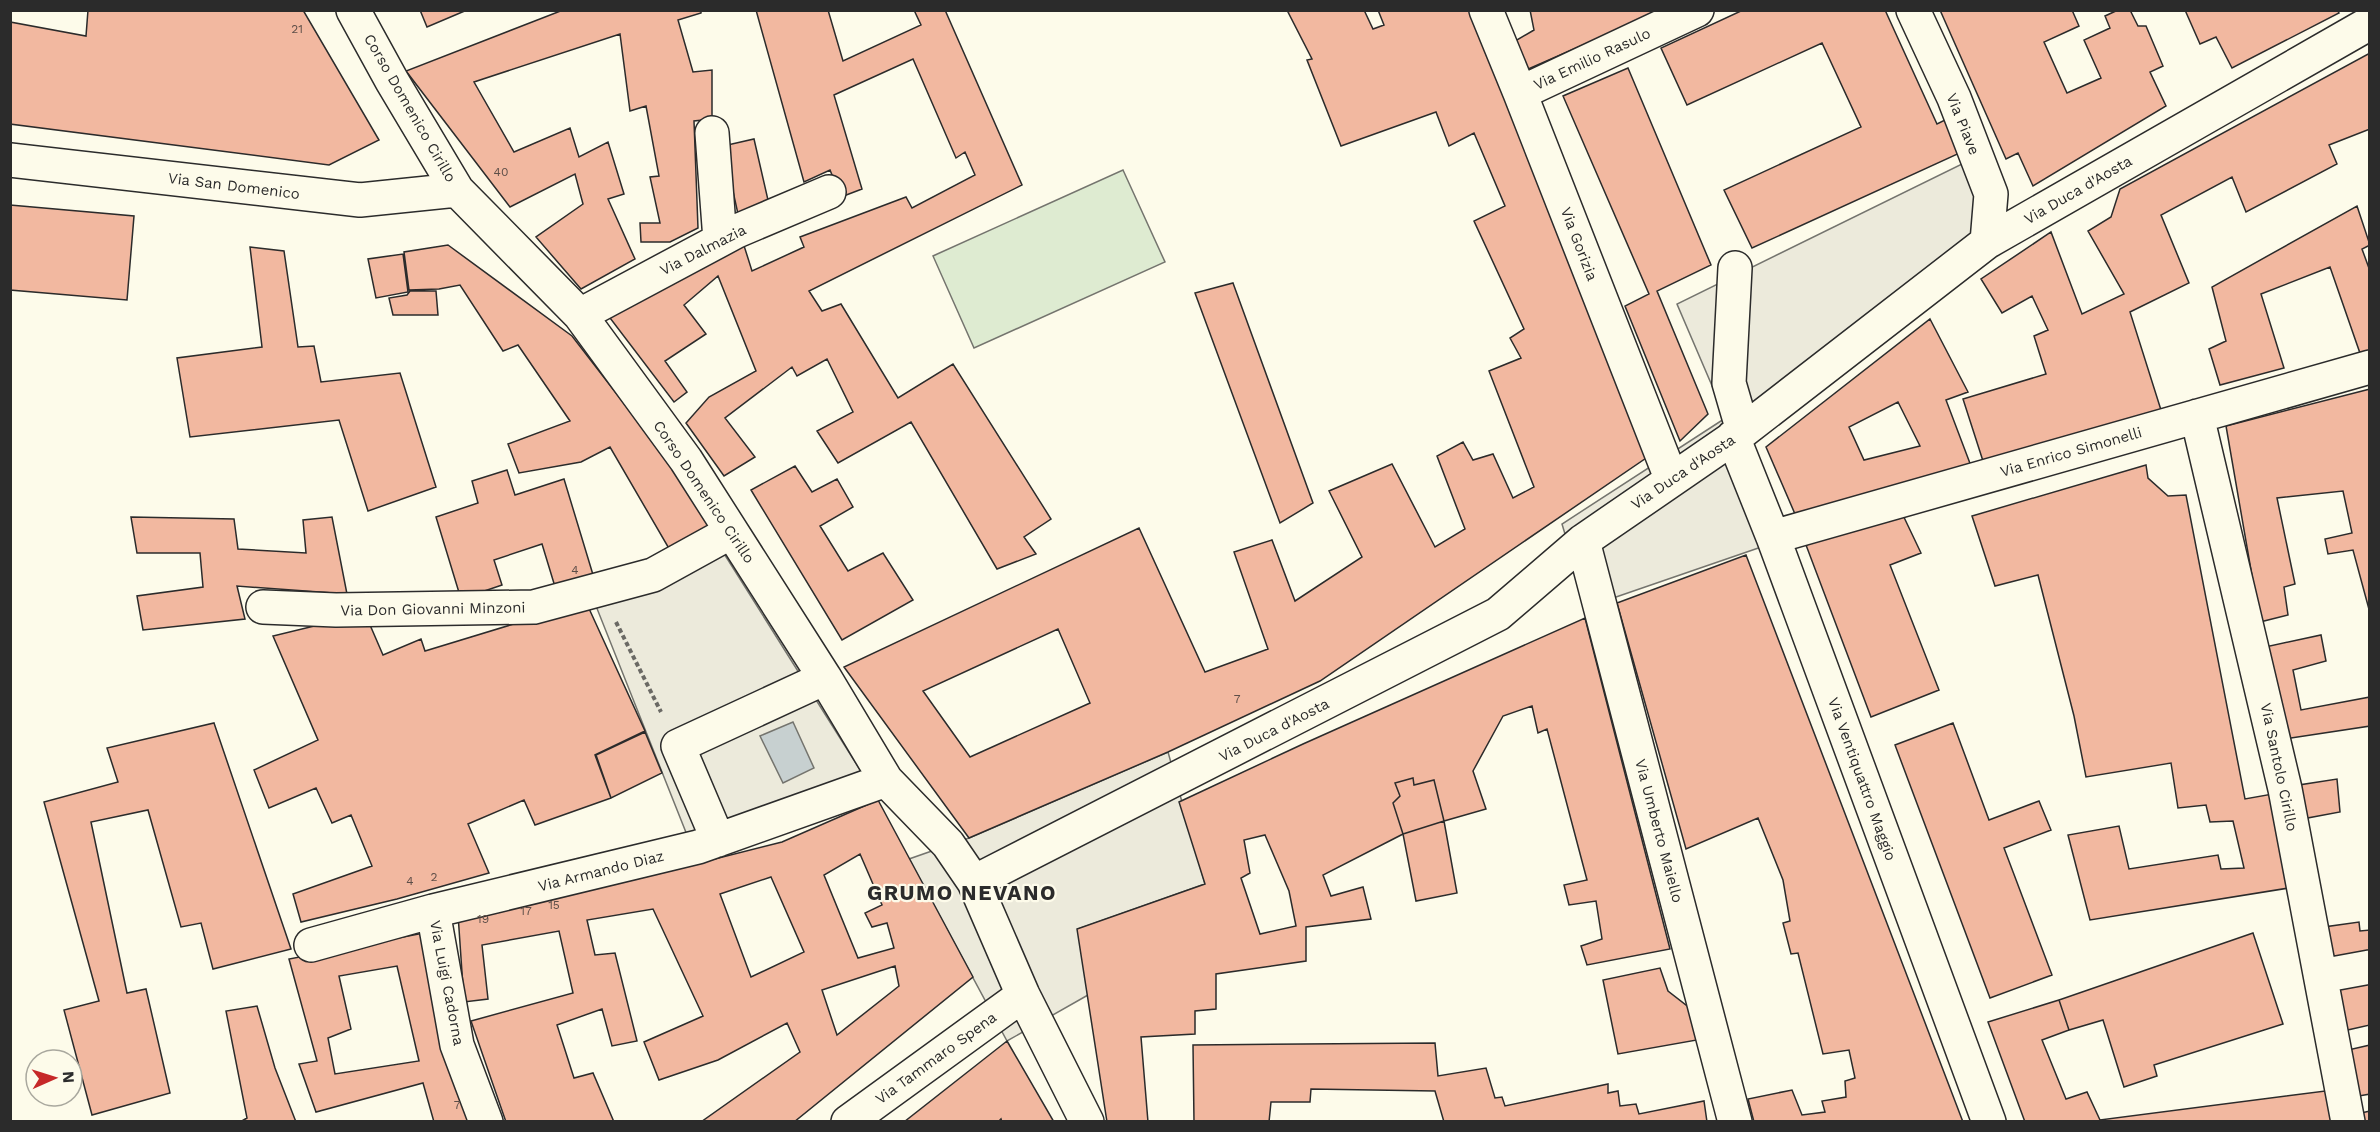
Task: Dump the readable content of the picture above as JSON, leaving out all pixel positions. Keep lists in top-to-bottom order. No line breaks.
{"streets":{"street":["Via Emilio Rasulo","Corso Domenico Cirillo","Via Piave","Via San Domenico","Via Duca d'Aosta","Via Gorizia","Via Dalmazia","Via Enrico Simonelli","Via Don Giovanni Minzoni","Via Santolo Cirillo","Via Ventiquattro Maggio","Via Umberto Maiello","Via Armando Diaz","Via Luigi Cadorna","Via Tammaro Spena"]},"crossings":[["Via Emilio Rasulo","Via Gorizia"],["Corso Domenico Cirillo","Via San Domenico"],["Corso Domenico Cirillo","Via Duca d'Aosta"],["Corso Domenico Cirillo","Via Dalmazia"],["Corso Domenico Cirillo","Via Don Giovanni Minzoni"],["Corso Domenico Cirillo","Via Armando Diaz"],["Corso Domenico Cirillo","Via Tammaro Spena"],["Via Piave","Via Duca d'Aosta"],["Via Duca d'Aosta","Via Gorizia"],["Via Duca d'Aosta","Via Ventiquattro Maggio"],["Via Duca d'Aosta","Via Umberto Maiello"],["Via Enrico Simonelli","Via Santolo Cirillo"],["Via Enrico Simonelli","Via Ventiquattro Maggio"],["Via Armando Diaz","Via Luigi Cadorna"]],"districts":["GRUMO NEVANO"],"house_numbers":["21","40","4","7","2","4","15","17","19","7"],"north":"right"}
